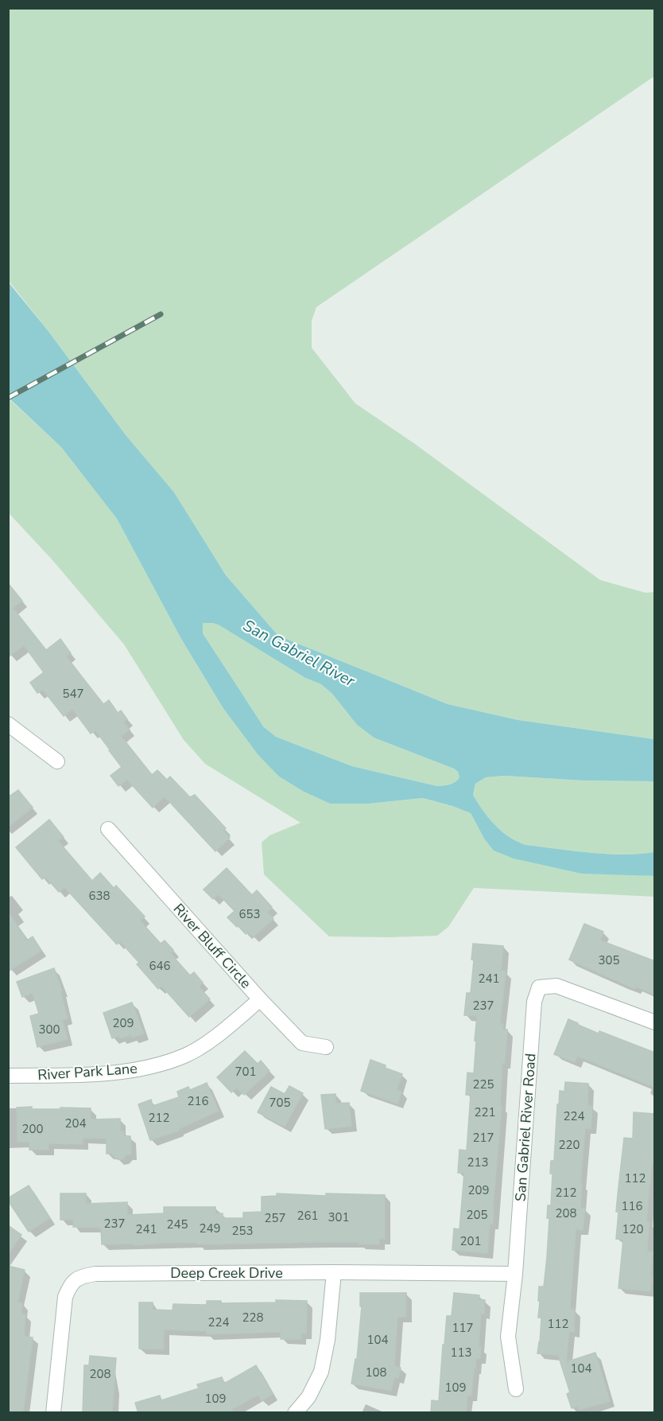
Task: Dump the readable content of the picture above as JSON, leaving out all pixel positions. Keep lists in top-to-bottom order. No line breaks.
{"streets":{"street":["River Bluff Circle","River Park Lane","San Gabriel River Road","Deep Creek Drive"]},"crossings":[["River Bluff Circle","River Park Lane"],["San Gabriel River Road","Deep Creek Drive"]],"water":["San Gabriel River"],"house_numbers":["547","638","653","305","646","241","237","209","300","701","225","216","705","221","224","212","204","200","217","220","213","112","209","212","116","208","205","261","301","257","237","245","249","241","120","253","201","228","224","112","117","104","113","104","108","208","109","109"]}
